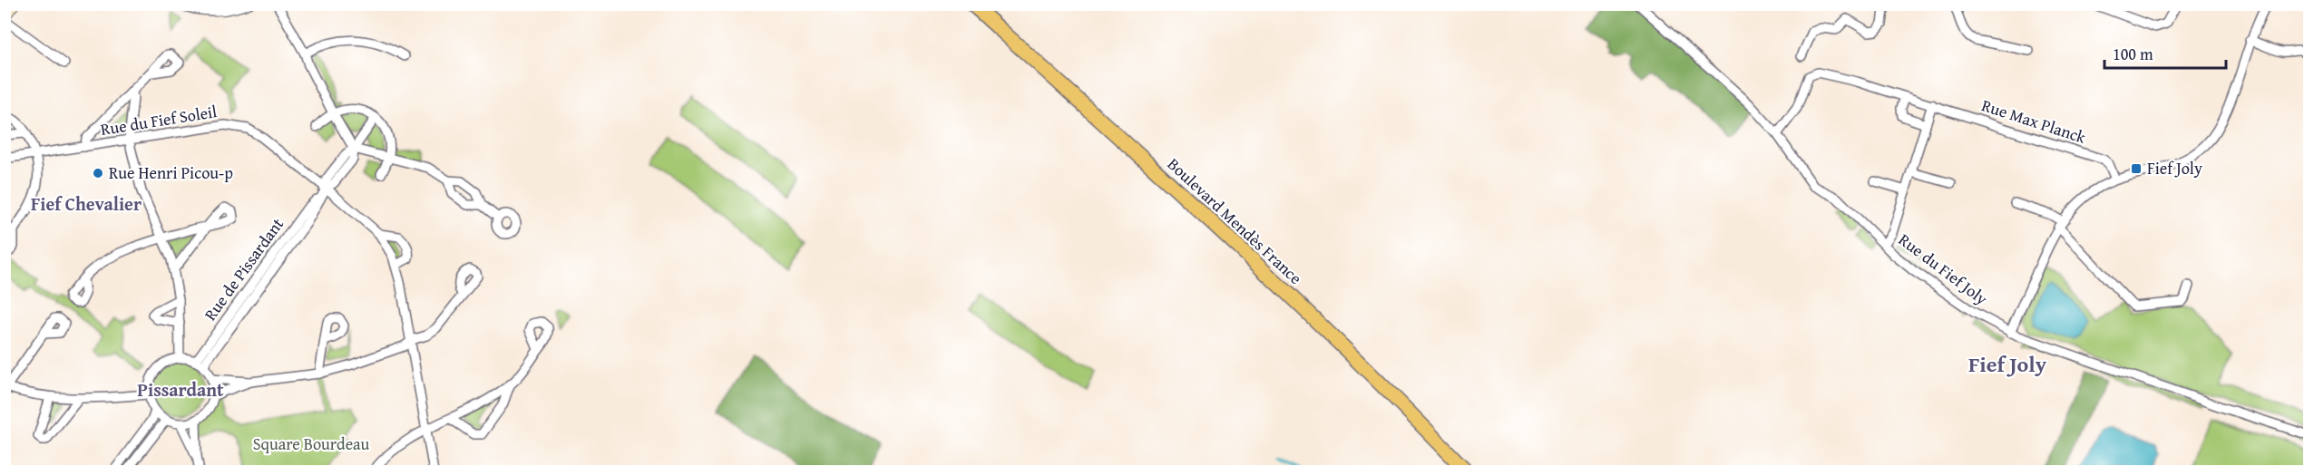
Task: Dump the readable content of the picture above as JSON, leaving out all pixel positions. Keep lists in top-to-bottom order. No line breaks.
{"streets":{"main road":["Boulevard Mendès France"],"street":["Rue du Fief Soleil","Rue Max Planck","Rue de Pissardant","Rue du Fief Joly"]},"crossings":[["Rue du Fief Soleil","Rue de Pissardant"],["Rue Max Planck","Rue du Fief Joly"]],"districts":["Fief Chevalier","Fief Joly","Pissardant"],"parks":["Square Bourdeau"],"places":{"transit":["Fief Joly"],"other":["Rue Henri Picou-p"]},"scale_bar":"100 m"}
